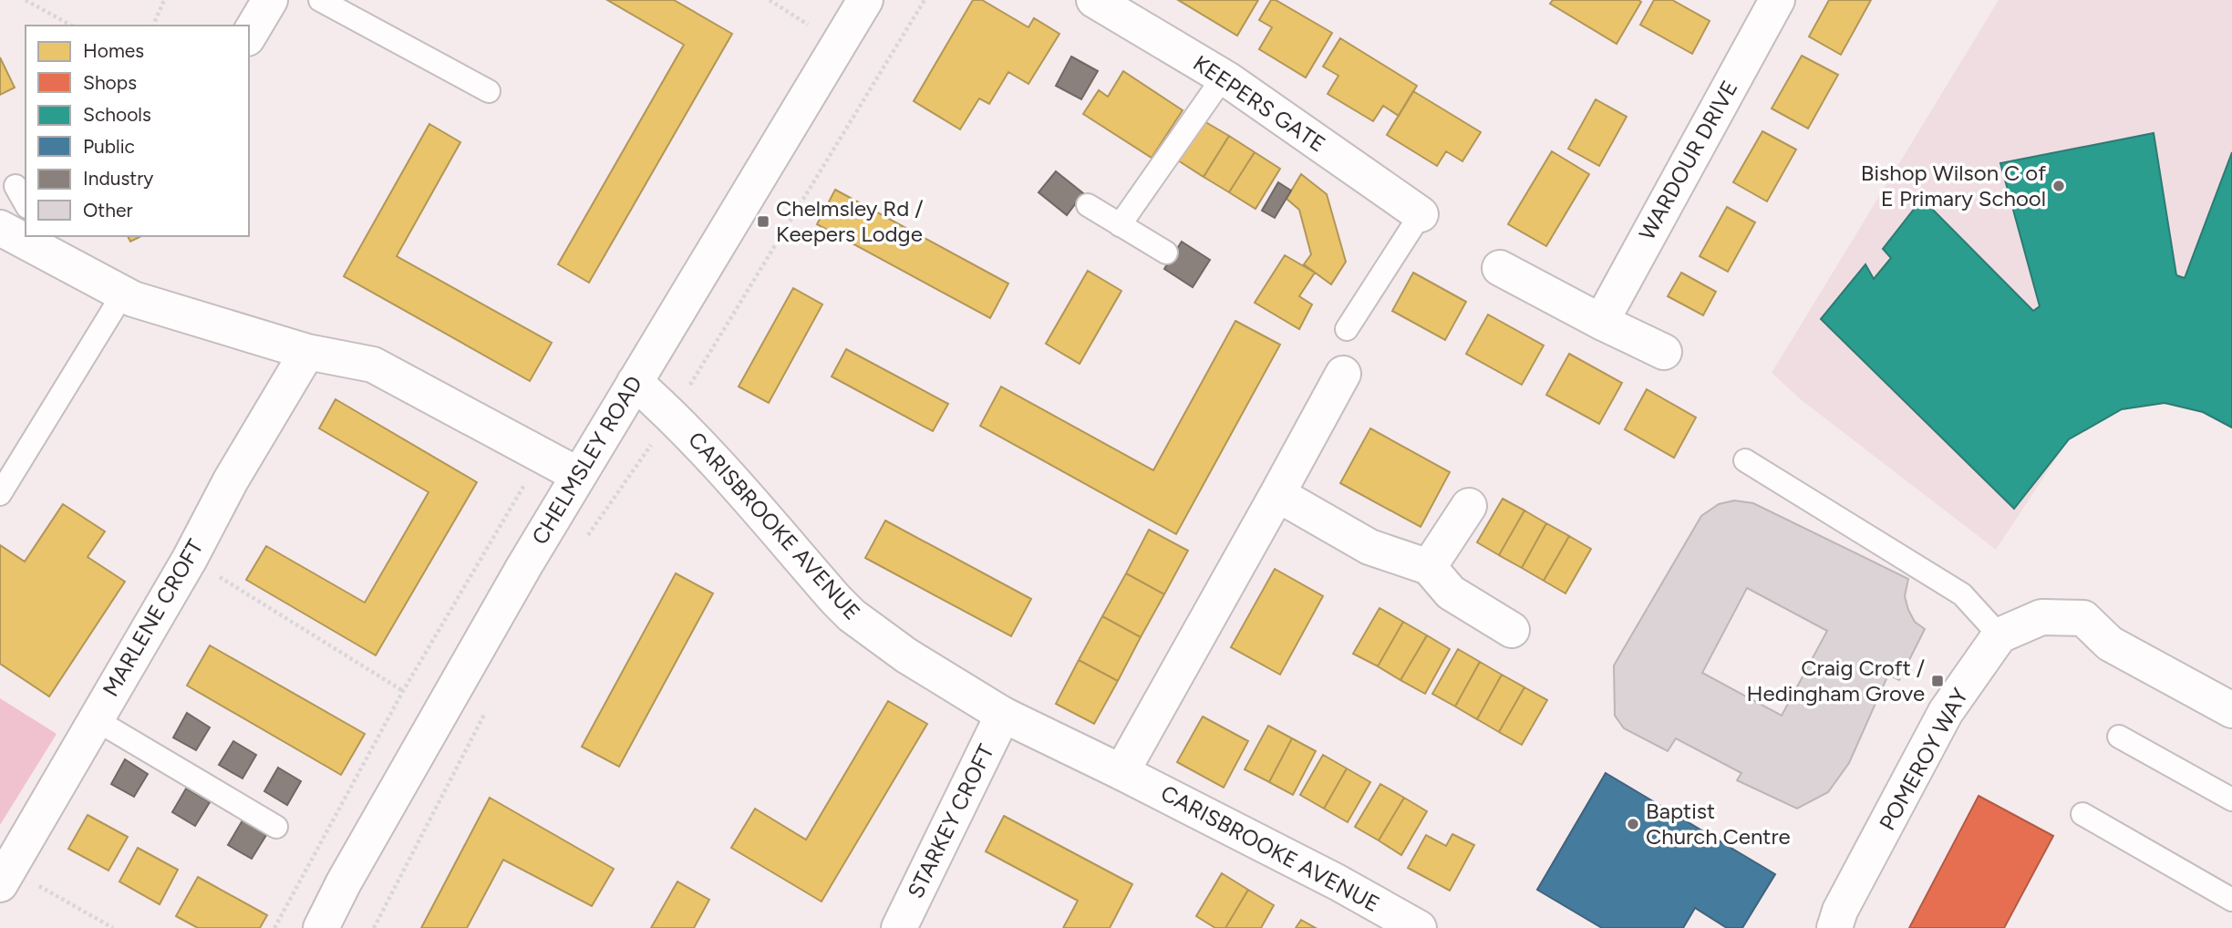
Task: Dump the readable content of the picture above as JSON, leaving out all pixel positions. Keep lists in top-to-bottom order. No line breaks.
{"streets":{"street":["KEEPERS GATE","WARDOUR DRIVE","CHELMSLEY ROAD","CARISBROOKE AVENUE","MARLENE CROFT","POMEROY WAY","STARKEY CROFT"]},"crossings":[["CHELMSLEY ROAD","CARISBROOKE AVENUE"],["CARISBROOKE AVENUE","STARKEY CROFT"]],"places":{"other":["Bishop Wilson C of E Primary School","Baptist Church Centre"],"transit":["Chelmsley Rd / Keepers Lodge","Craig Croft / Hedingham Grove"]},"legend":["Homes","Shops","Schools","Public","Industry","Other"]}
